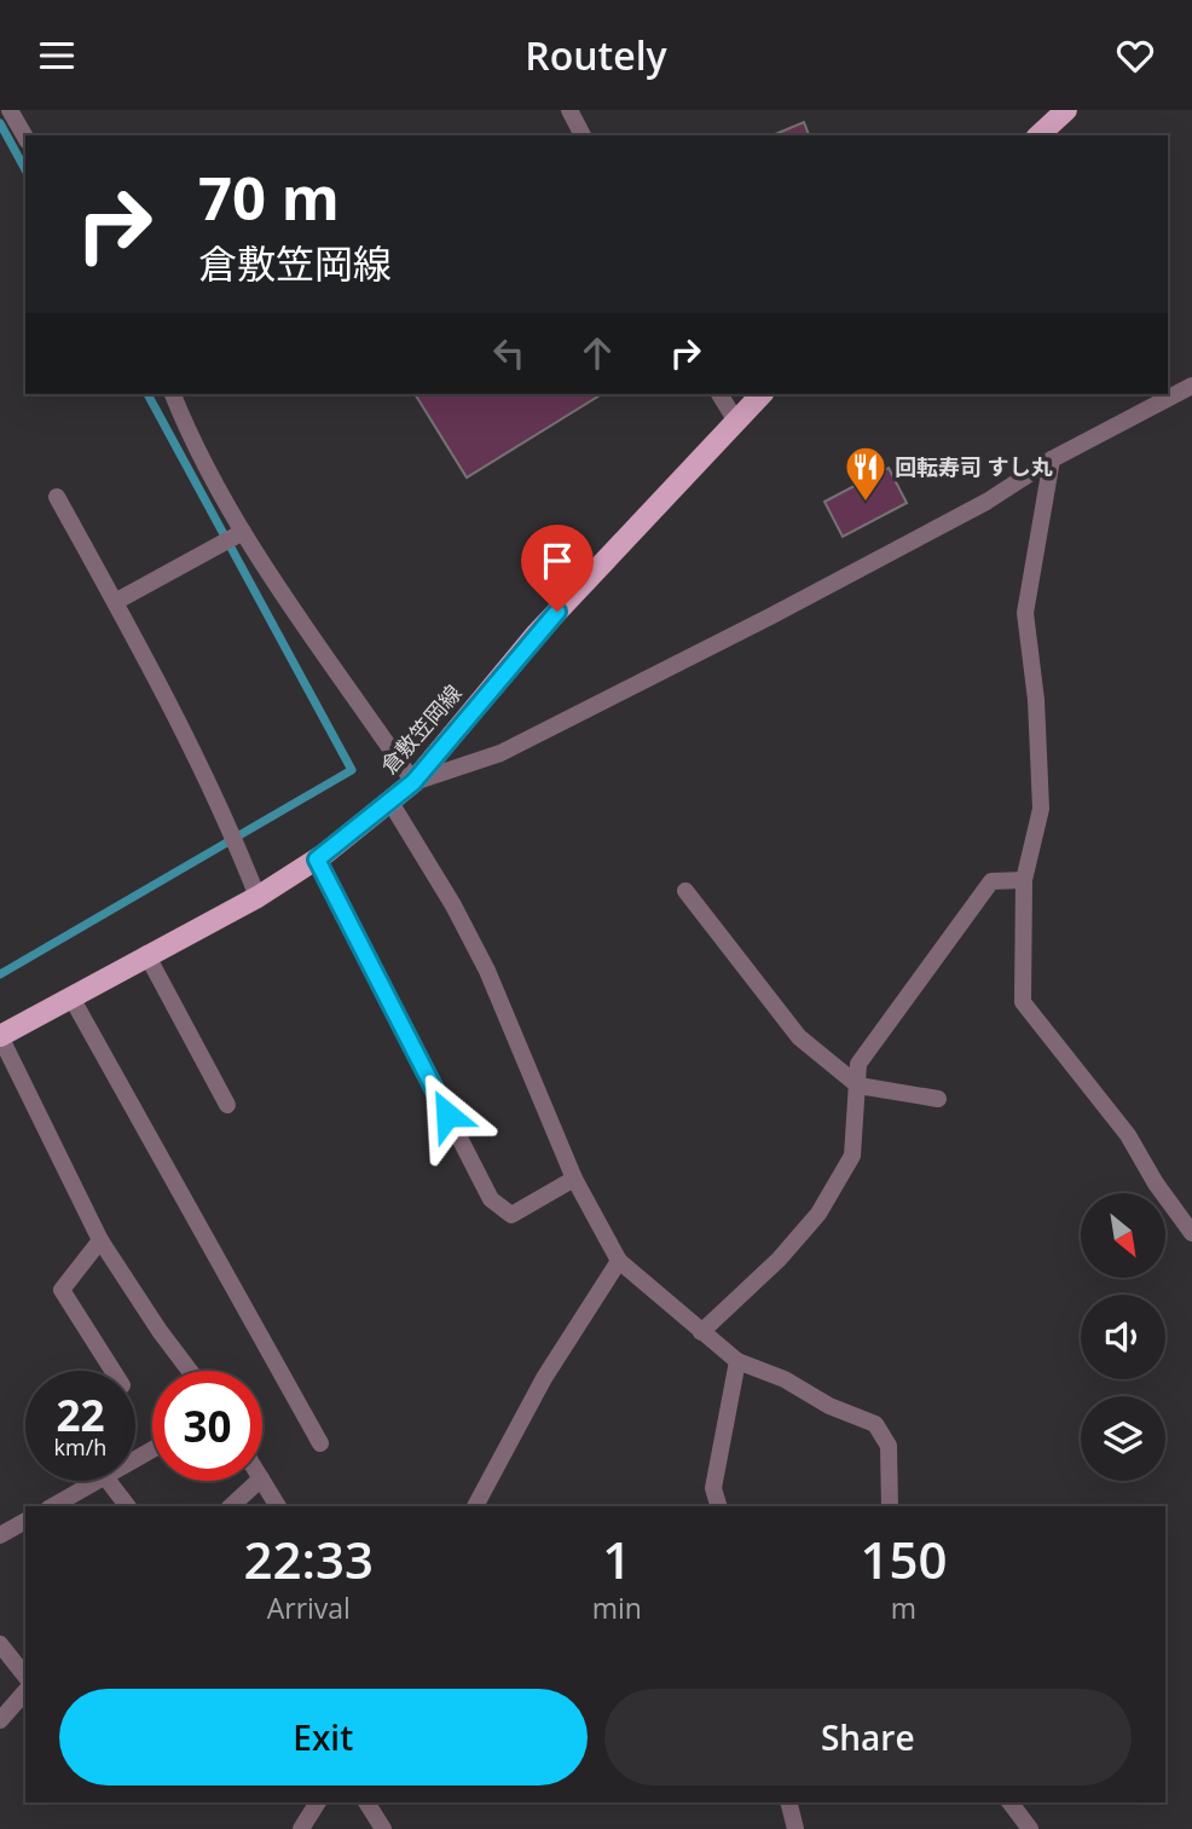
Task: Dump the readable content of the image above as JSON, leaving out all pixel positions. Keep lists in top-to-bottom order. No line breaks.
{"streets":{"main road":["倉敷笠岡線"]},"places":{"restaurant":["回転寿司 すし丸"]},"north":"bottom right","page":{"header":"Routely","turn":["70 m","倉敷笠岡線"],"speed":"22 km/h","limit":"30","eta":["22:33","Arrival","1","min","150","m"],"buttons":["Exit","Share"]}}
